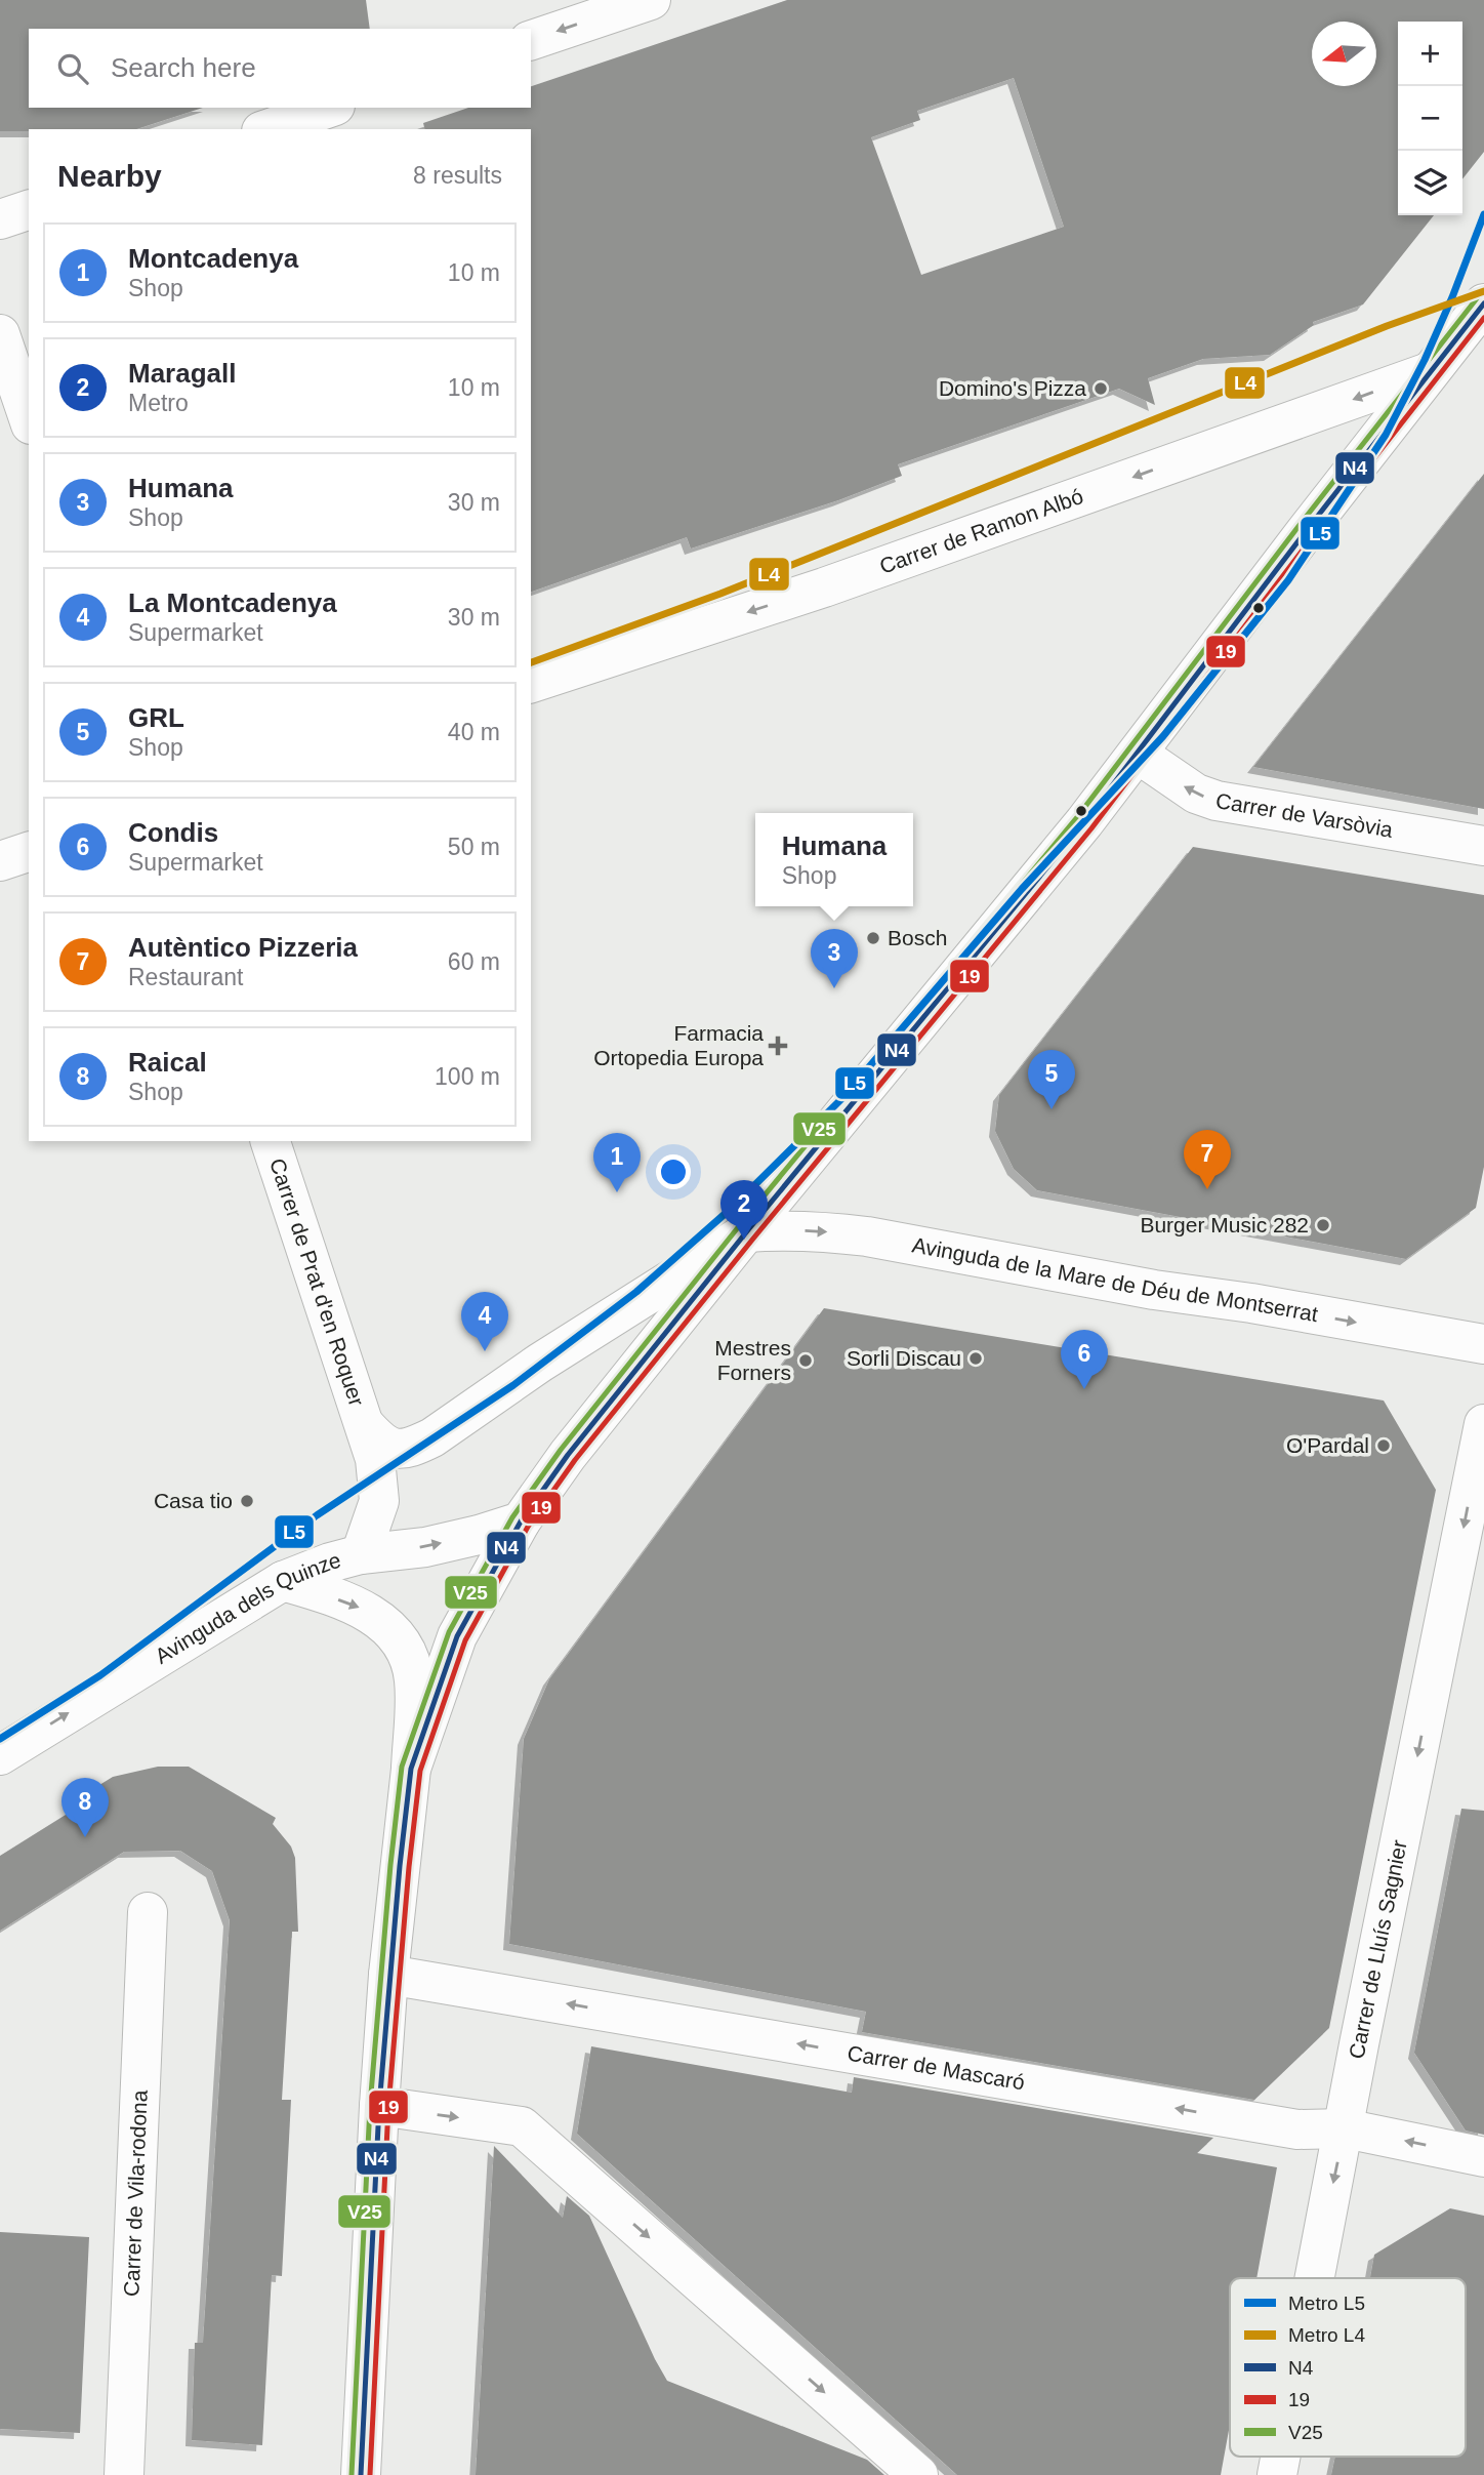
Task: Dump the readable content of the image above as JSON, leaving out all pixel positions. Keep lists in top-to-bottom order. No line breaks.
{"streets":{"street":["Carrer de Ramon Albó","Carrer de Varsòvia","Avinguda de la Mare de Déu de Montserrat","Carrer de Prat d'en Roquer","Avinguda dels Quinze","Carrer de Lluís Sagnier","Carrer de Mascaró","Carrer de Vila-rodona"]},"crossings":[["Avinguda de la Mare de Déu de Montserrat","Carrer de Prat d'en Roquer"],["Carrer de Prat d'en Roquer","Avinguda dels Quinze"],["Carrer de Lluís Sagnier","Carrer de Mascaró"]],"one_way":["Carrer de Ramon Albó","Carrer de Varsòvia","Avinguda de la Mare de Déu de Montserrat","Avinguda dels Quinze","Carrer de Lluís Sagnier","Carrer de Mascaró"],"places":{"other":["Domino's Pizza","Bosch","Burger Music 282","Sorli Discau","Mestres Forners","O'Pardal","Casa tio"],"health":["Farmacia Ortopedia Europa"]},"lines":["metro line L5","metro line L4","transit line V25","transit line N4","transit line 19"],"legend":["Metro L5","Metro L4","N4","19","V25"],"north":"left","page":{"map_buttons":["+","−"],"search":"Search here","heading":["Nearby","8 results"],"list":[{"mark":"1","name":"Montcadenya","note":"Shop","value":"10 m"},{"mark":"2","name":"Maragall","note":"Metro","value":"10 m"},{"mark":"3","name":"Humana","note":"Shop","value":"30 m"},{"mark":"4","name":"La Montcadenya","note":"Supermarket","value":"30 m"},{"mark":"5","name":"GRL","note":"Shop","value":"40 m"},{"mark":"6","name":"Condis","note":"Supermarket","value":"50 m"},{"mark":"7","name":"Autèntico Pizzeria","note":"Restaurant","value":"60 m"},{"mark":"8","name":"Raical","note":"Shop","value":"100 m"}],"popup":["Humana","Shop"],"pins":["3","5","7","1","2","4","6","8"]}}
